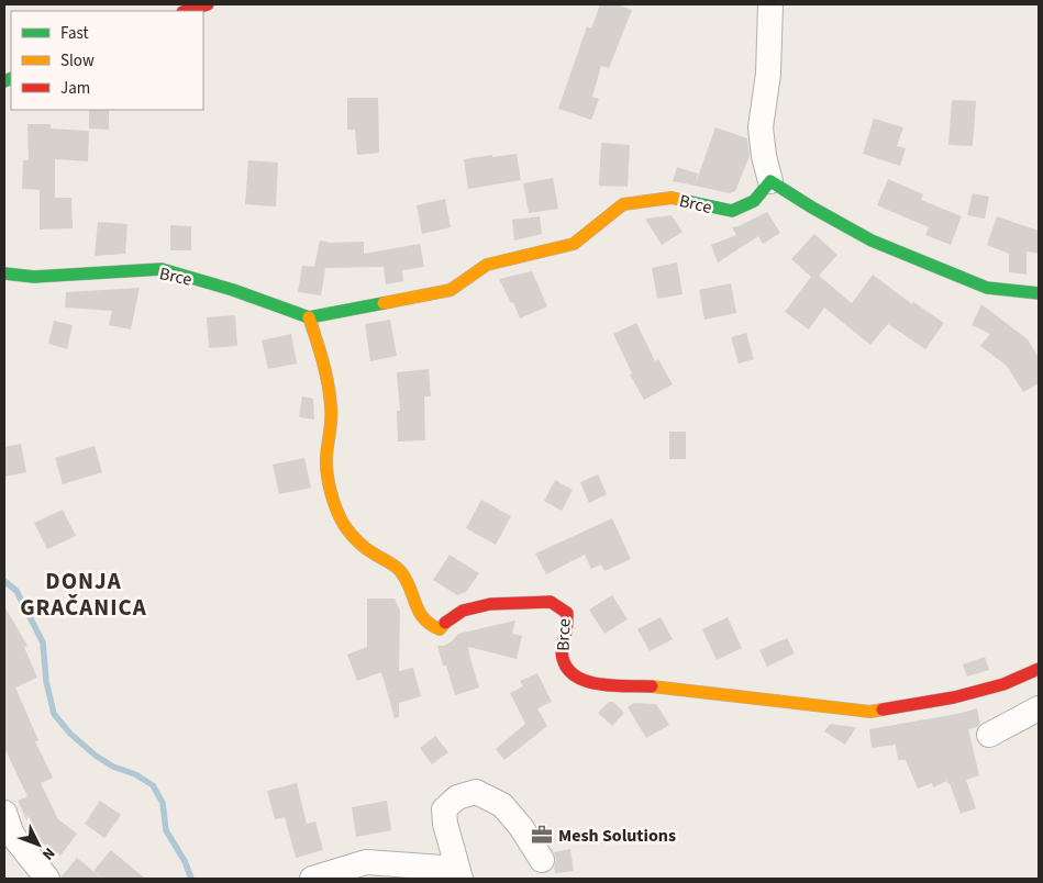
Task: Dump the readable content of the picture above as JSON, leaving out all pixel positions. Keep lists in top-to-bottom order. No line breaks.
{"streets":{"main road":["Brce"]},"districts":["DONJA GRAČANICA"],"places":{"office":["Mesh Solutions"]},"legend":["Fast","Slow","Jam"],"north":"bottom right"}
